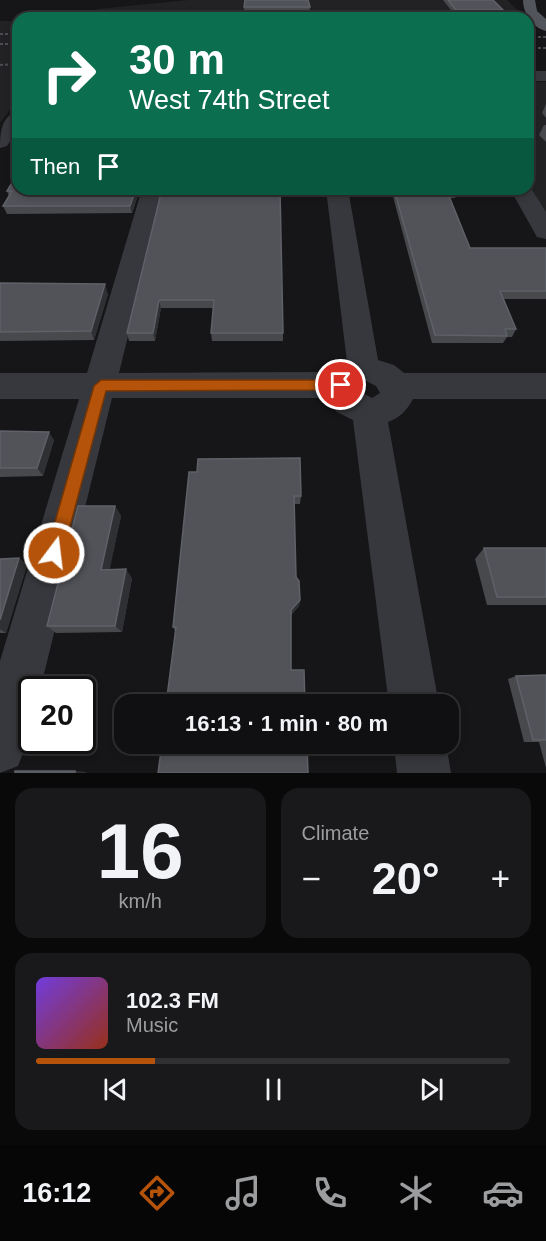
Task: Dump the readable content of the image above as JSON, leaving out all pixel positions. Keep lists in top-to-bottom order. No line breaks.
{"page":{"turn":["30 m","West 74th Street"],"then":"Then","limit":"20","trip":"16:13 · 1 min · 80 m","tile":[["16","km/h"],"Climate"],"heat":["−","20°","+"],"song":["102.3 FM","Music"],"tabs":"16:12"}}
